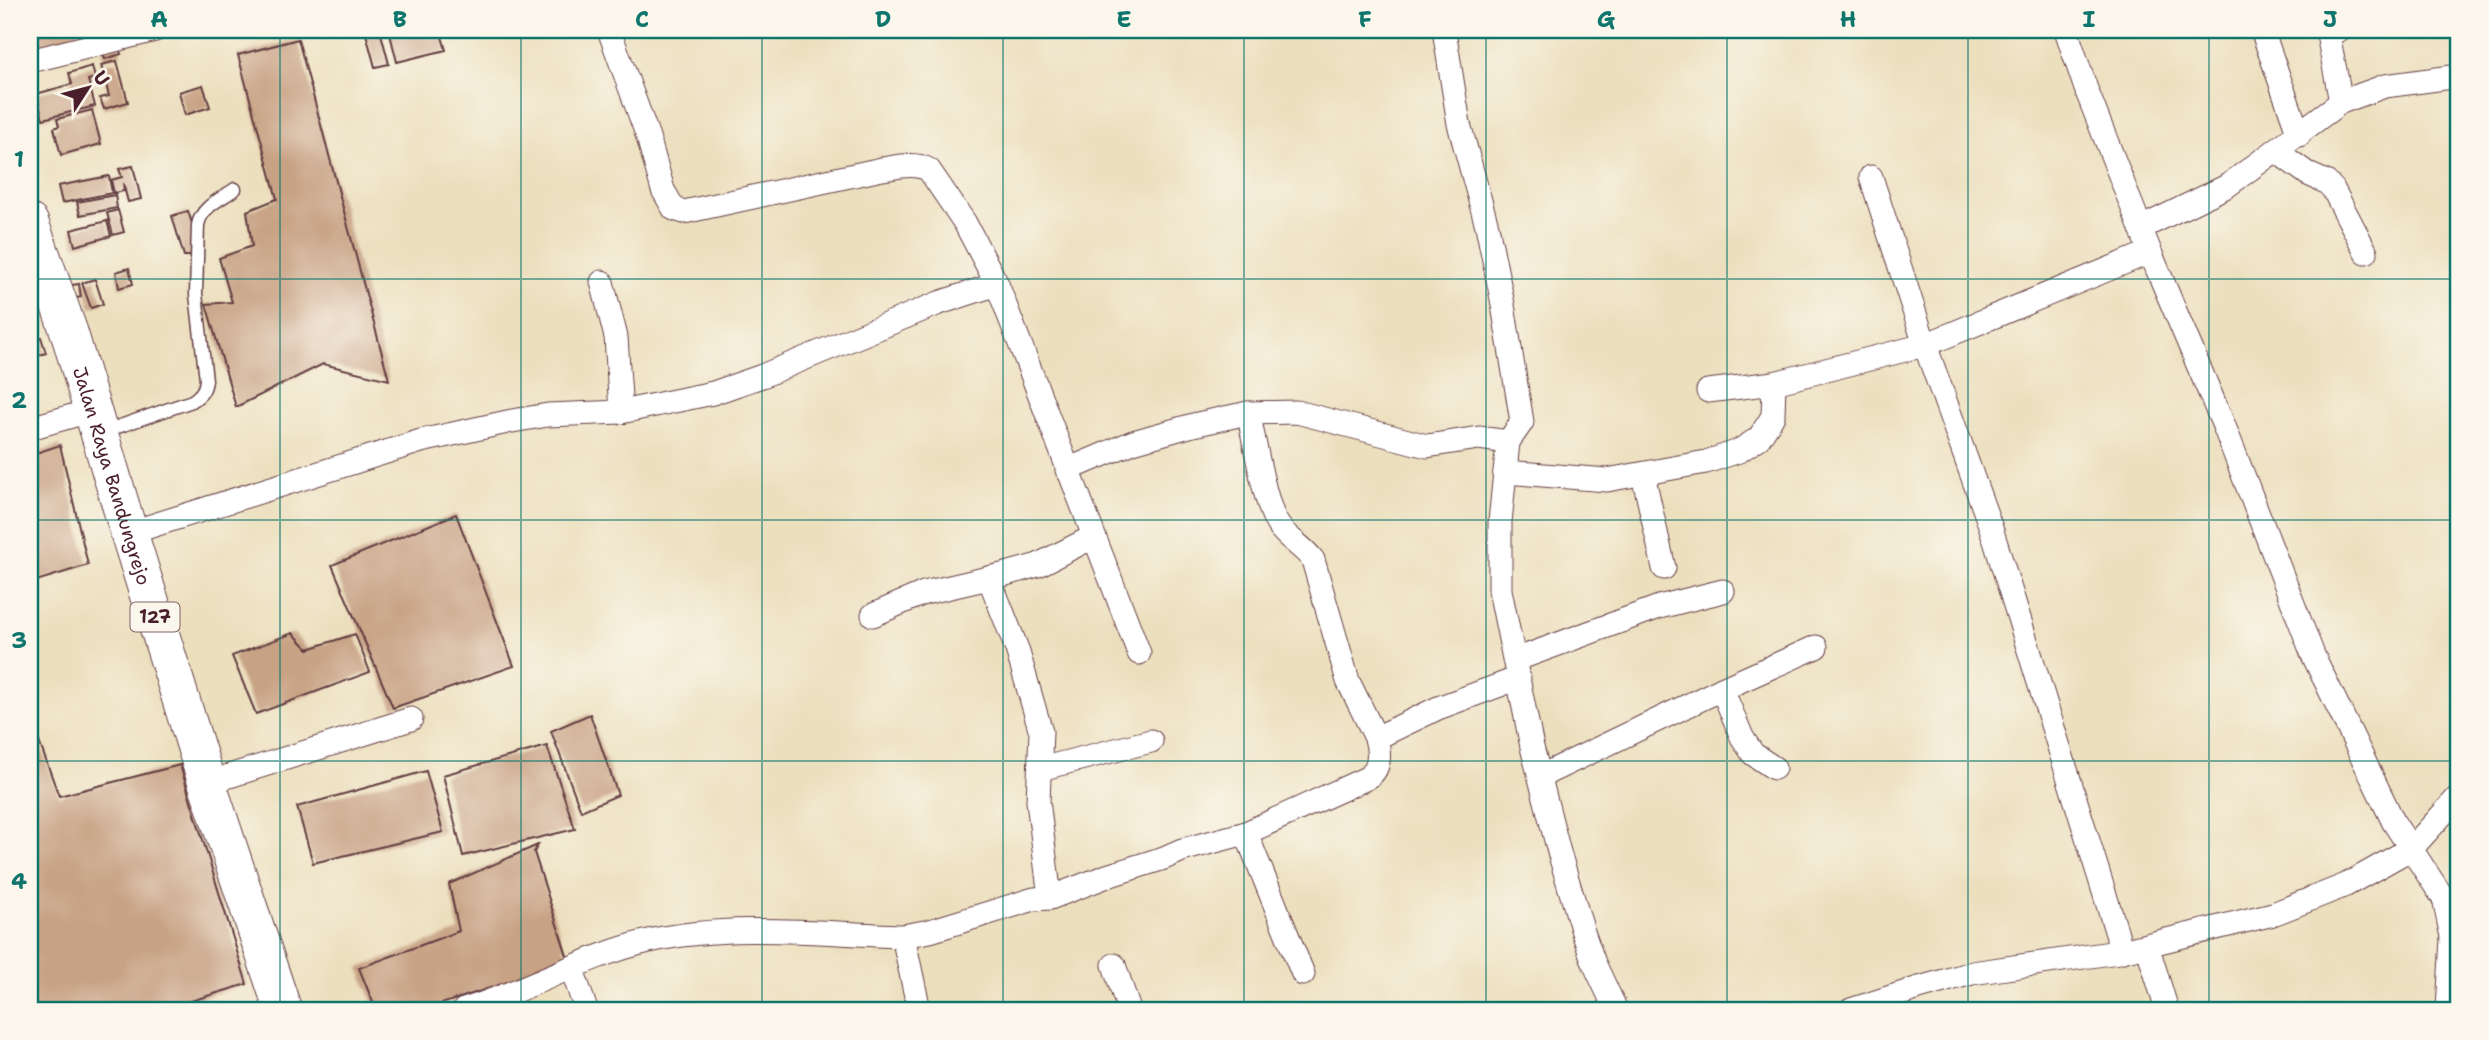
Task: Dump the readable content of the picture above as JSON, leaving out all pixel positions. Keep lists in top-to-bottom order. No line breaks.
{"streets":{"main road":["Jalan Raya Bandungrejo","127"]},"north":"top right","grid":{"columns":["A","B","C","D","E","F","G","H","I","J"],"rows":["1","2","3","4"]}}
